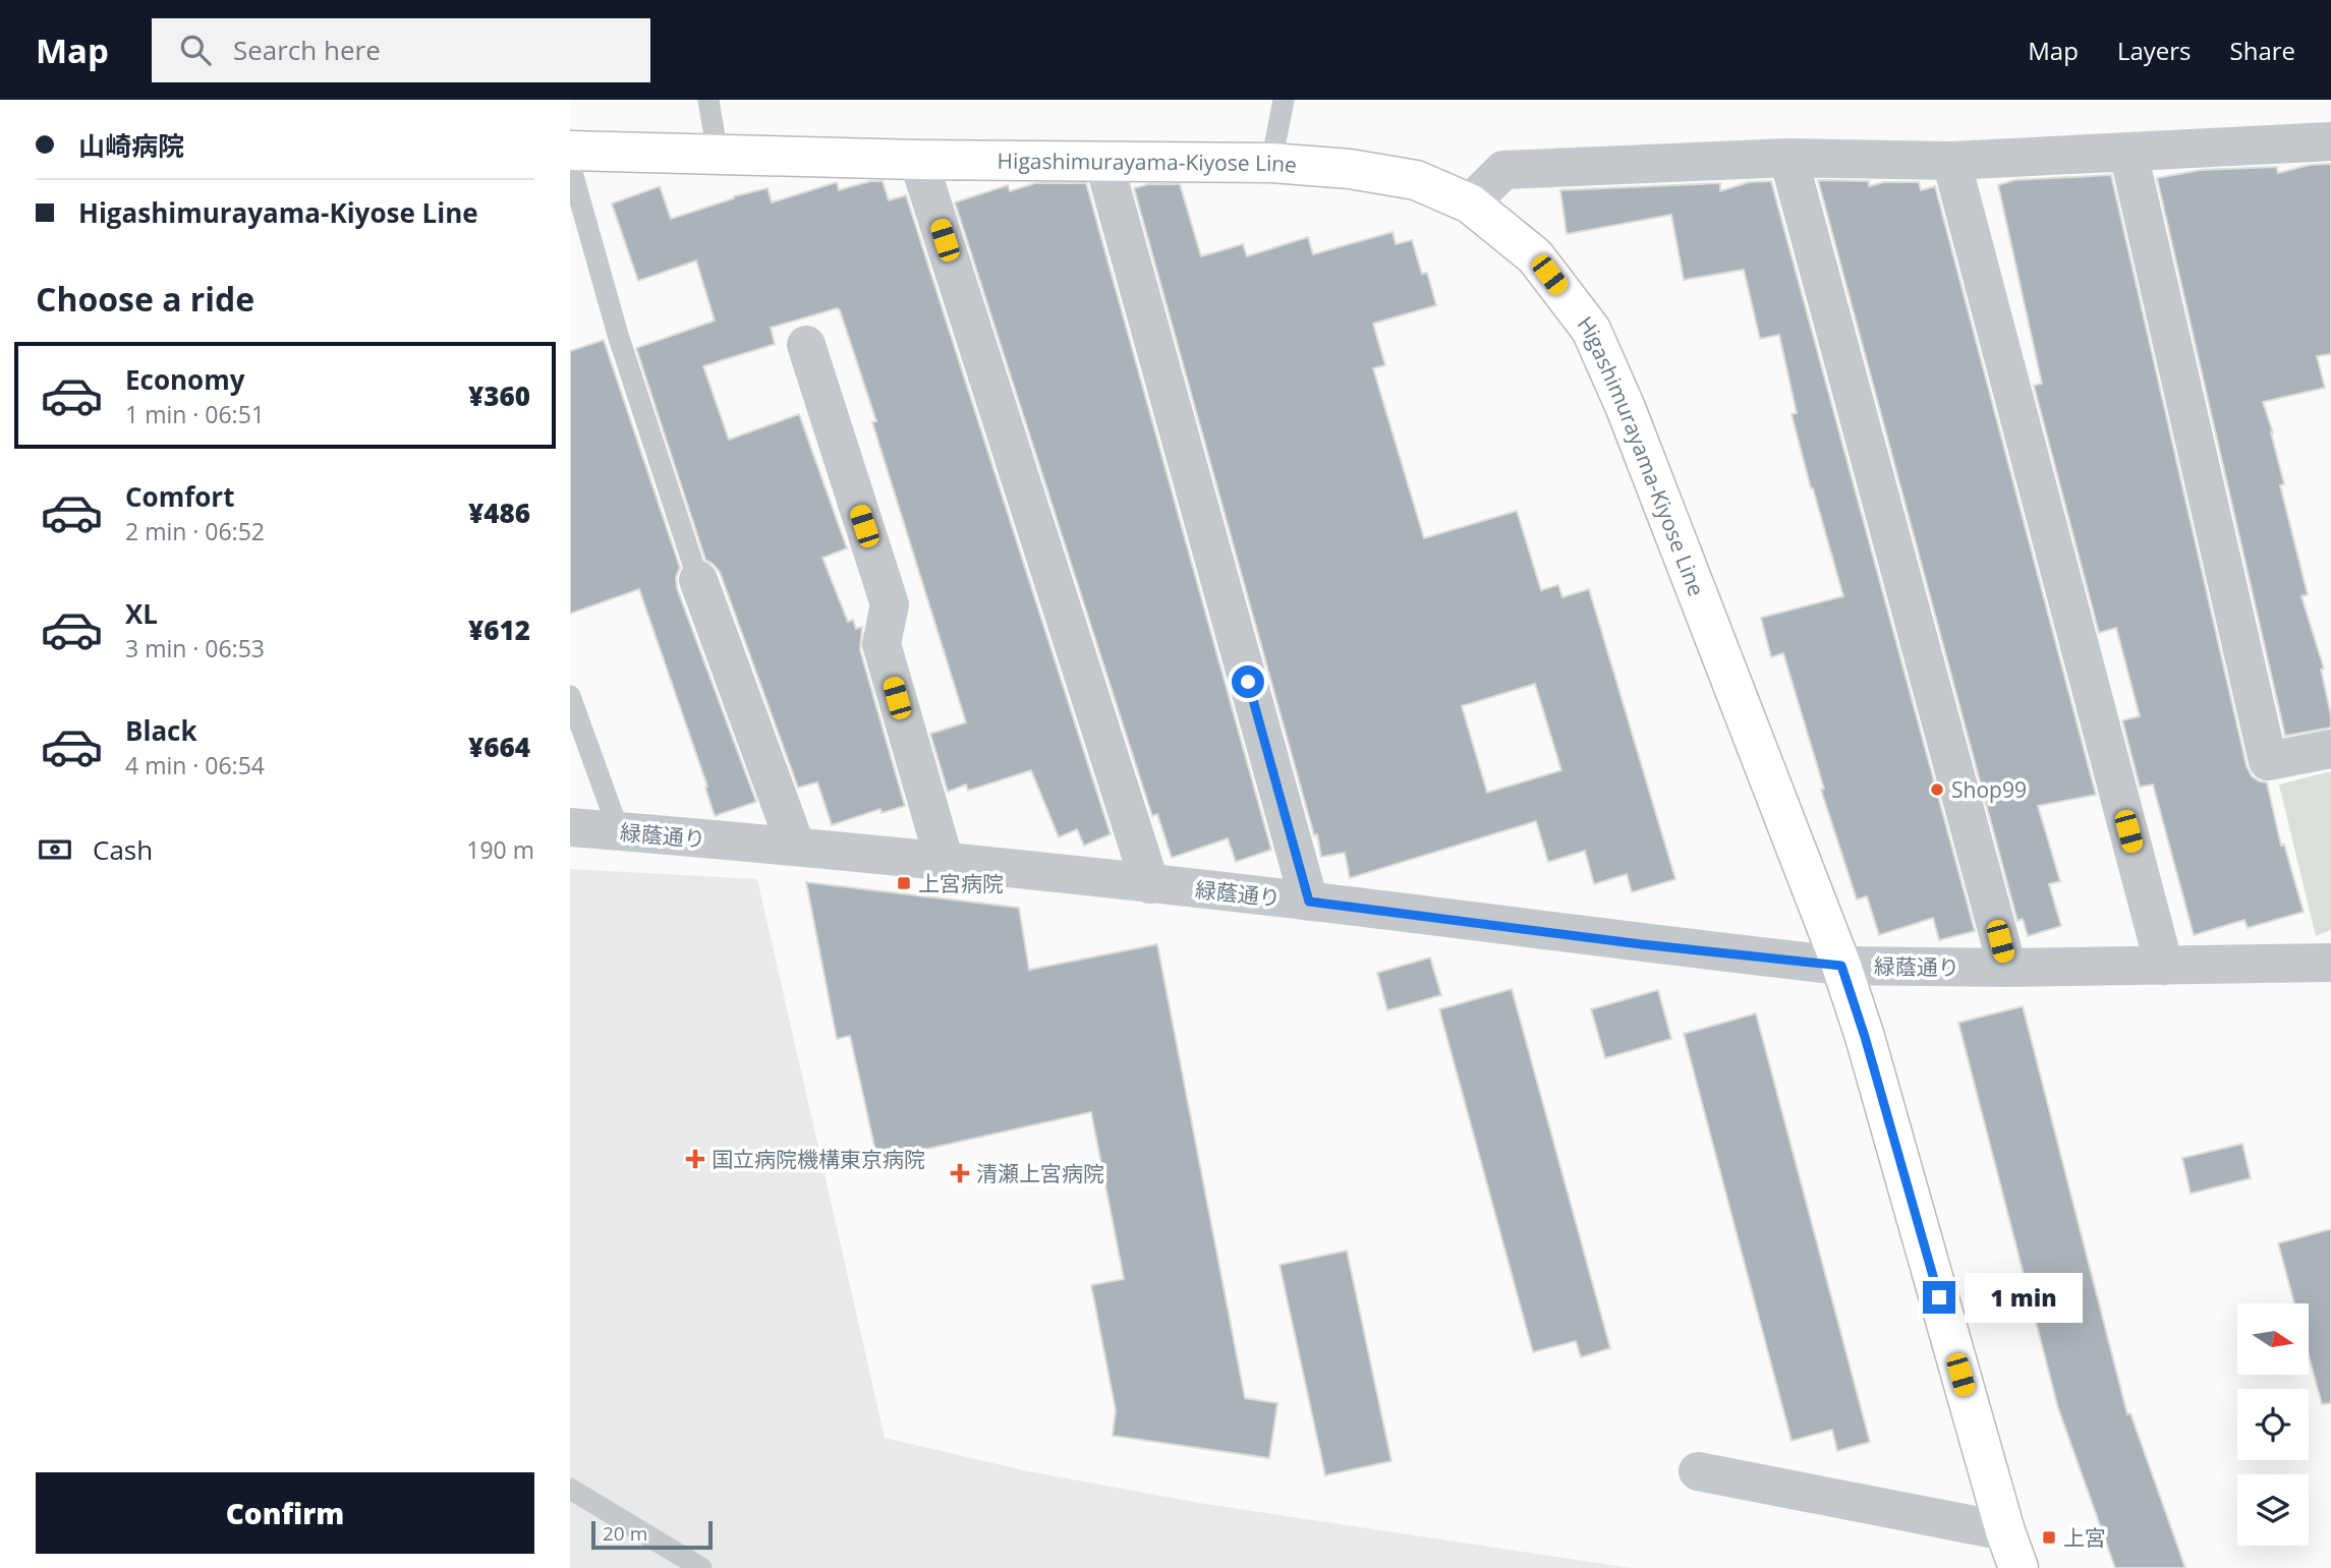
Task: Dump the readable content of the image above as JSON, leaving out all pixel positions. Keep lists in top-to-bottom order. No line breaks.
{"streets":{"main road":["Higashimurayama-Kiyose Line"],"street":["緑蔭通り"]},"crossings":[["Higashimurayama-Kiyose Line","緑蔭通り"]],"places":{"other":["Shop99"],"transit":["上宮病院","上宮"],"health":["国立病院機構東京病院","清瀬上宮病院"]},"scale_bar":"20 m","north":"right","page":{"header":"Map","search":"Search here","nav":["Map","Layers","Share"],"banner":["山崎病院","Higashimurayama-Kiyose Line"],"heading":"Choose a ride","list":[{"name":"Economy","note":"1 min · 06:51","value":"¥360"},{"name":"Comfort","note":"2 min · 06:52","value":"¥486"},{"name":"XL","note":"3 min · 06:53","value":"¥612"},{"name":"Black","note":"4 min · 06:54","value":"¥664"}],"pay":["Cash","190 m"],"bubble":"1 min","buttons":"Confirm","scale":"20 m"}}
